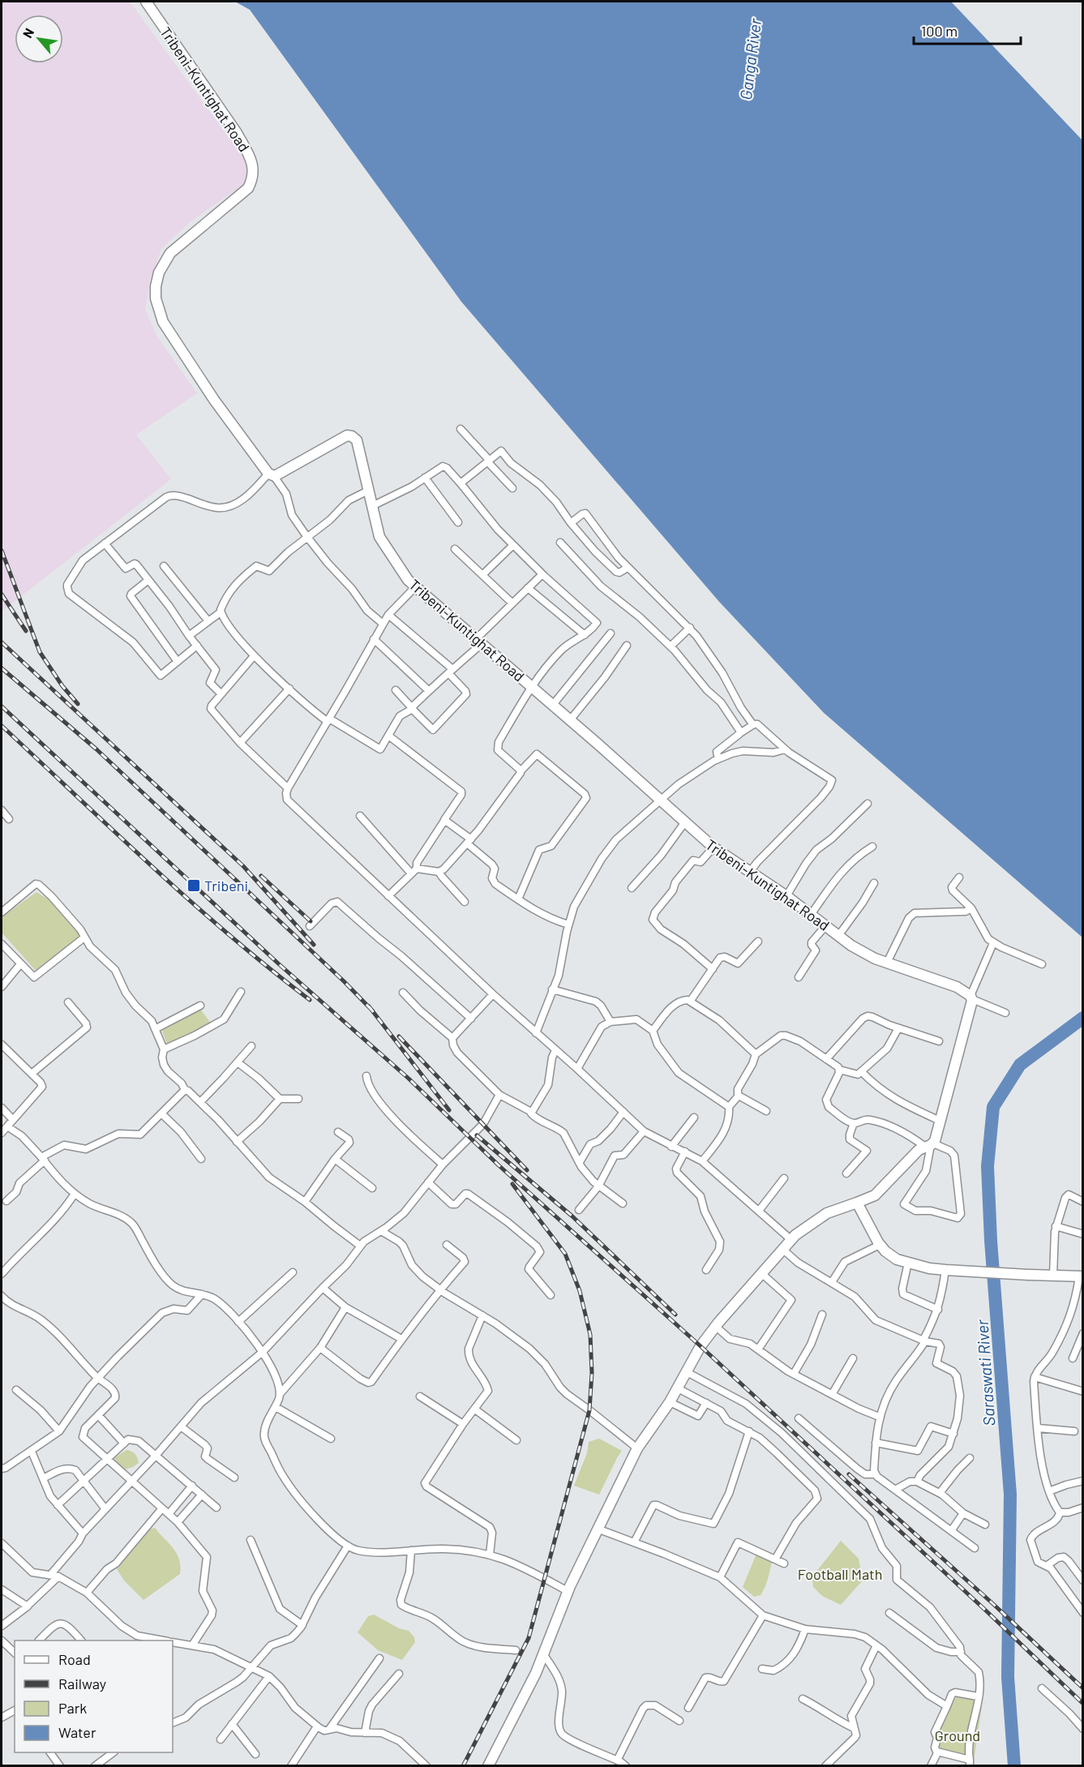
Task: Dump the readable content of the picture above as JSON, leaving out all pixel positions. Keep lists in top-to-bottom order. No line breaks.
{"streets":{"main road":["Tribeni-Kuntighat Road"]},"water":["Ganga River","Saraswati River"],"parks":["Football Math","Ground"],"places":{"transit":["Tribeni"]},"legend":["Road","Railway","Park","Water"],"scale_bar":"100 m","north":"top left"}
